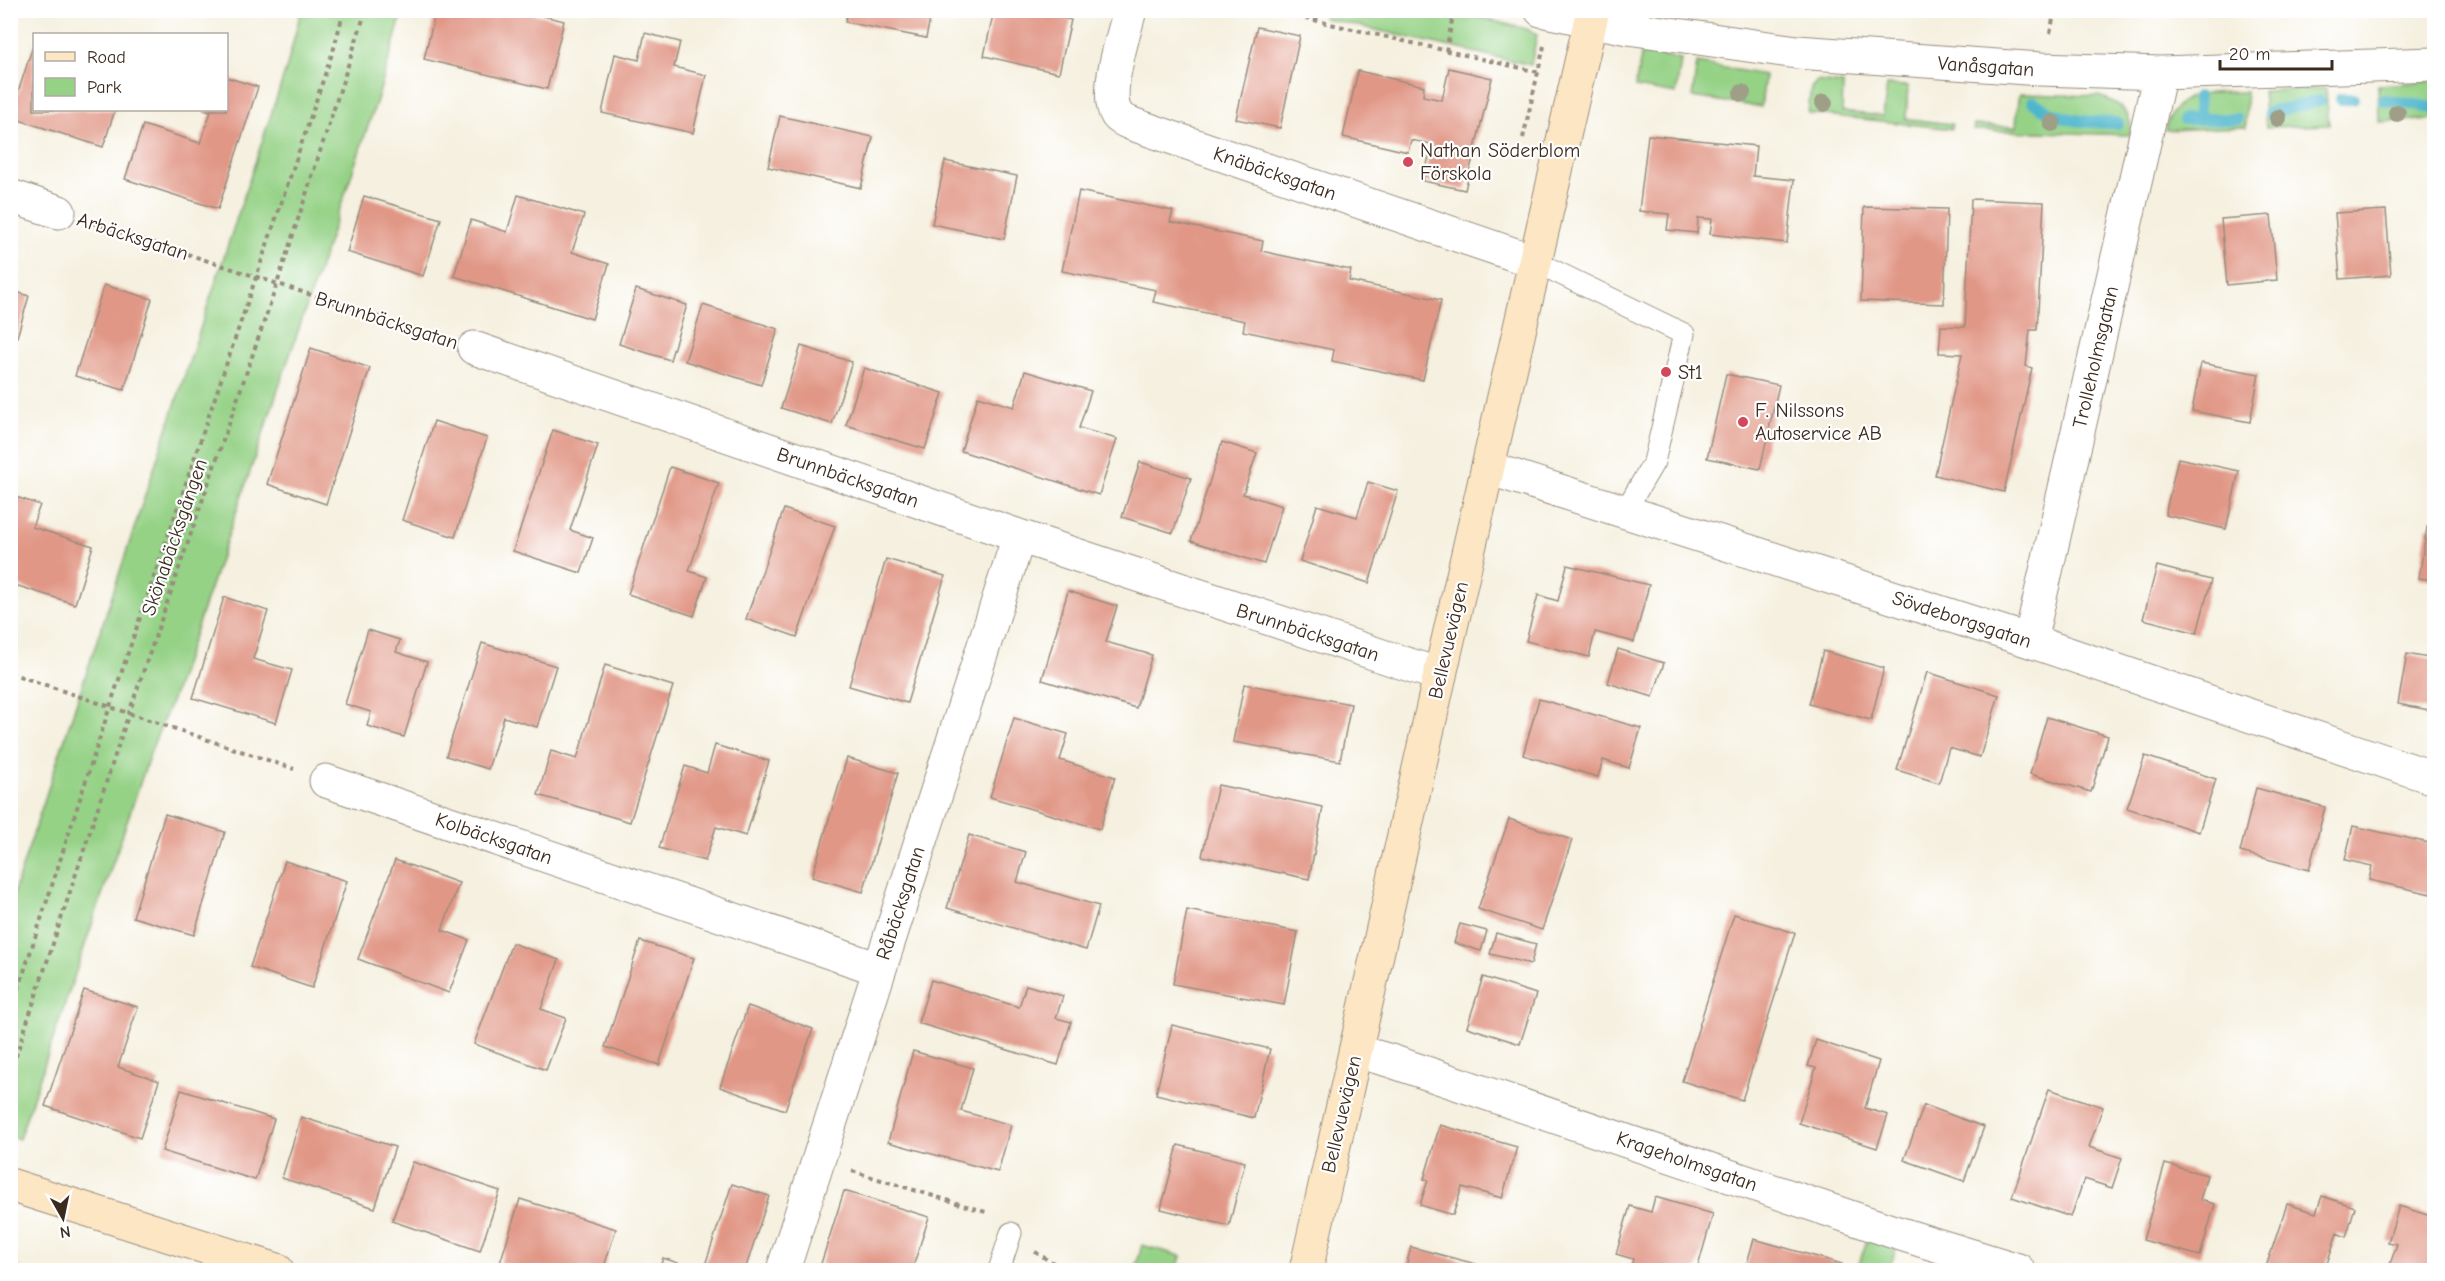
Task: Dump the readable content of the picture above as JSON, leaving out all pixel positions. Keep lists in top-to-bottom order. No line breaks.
{"streets":{"street":["Vanåsgatan","Knäbäcksgatan","Arbäcksgatan","Brunnbäcksgatan","Trolleholmsgatan","Sövdeborgsgatan","Bellevuevägen","Kolbäcksgatan","Råbäcksgatan","Krageholmsgatan"],"path":["Skönabäcksgången"]},"crossings":[["Vanåsgatan","Trolleholmsgatan"],["Vanåsgatan","Bellevuevägen"],["Knäbäcksgatan","Bellevuevägen"],["Arbäcksgatan","Brunnbäcksgatan"],["Arbäcksgatan","Skönabäcksgången"],["Brunnbäcksgatan","Skönabäcksgången"],["Brunnbäcksgatan","Bellevuevägen"],["Brunnbäcksgatan","Råbäcksgatan"],["Trolleholmsgatan","Sövdeborgsgatan"],["Sövdeborgsgatan","Bellevuevägen"],["Bellevuevägen","Krageholmsgatan"],["Kolbäcksgatan","Råbäcksgatan"]],"places":["Nathan Söderblom Förskola","St1","F. Nilssons Autoservice AB"],"legend":["Road","Park"],"scale_bar":"20 m","north":"bottom"}
